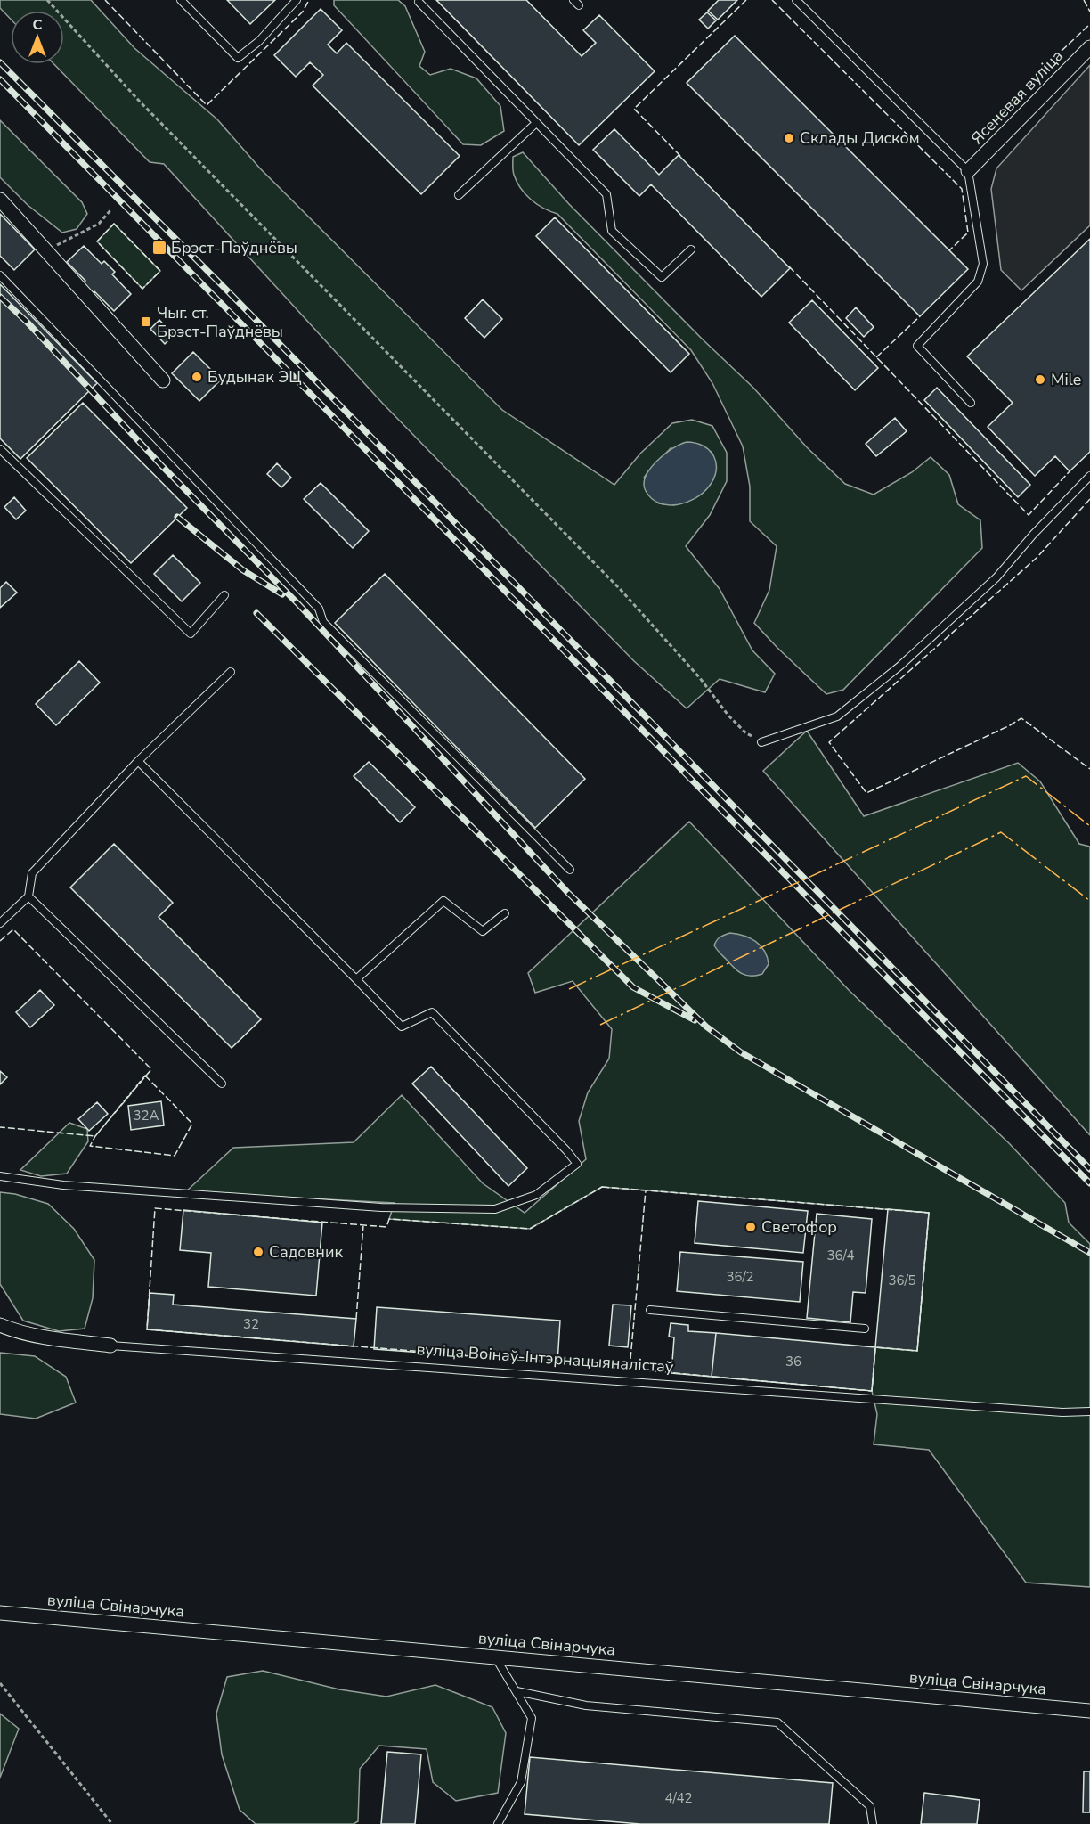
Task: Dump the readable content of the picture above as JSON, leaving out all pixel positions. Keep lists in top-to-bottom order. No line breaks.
{"streets":{"street":["Ясеневая вуліца","вуліца Воінаў-Інтэрнацыяналістаў","вуліца Свінарчука"]},"places":{"other":["Склады Диском","Будынак ЭЦ","Mile","Светофор","Садовник"],"transit":["Брэст-Паўднёвы","Чыг. ст. Брэст-Паўднёвы"]},"house_numbers":["32А","36/4","36/2","36/5","32","36","4/42"],"north":"top"}
